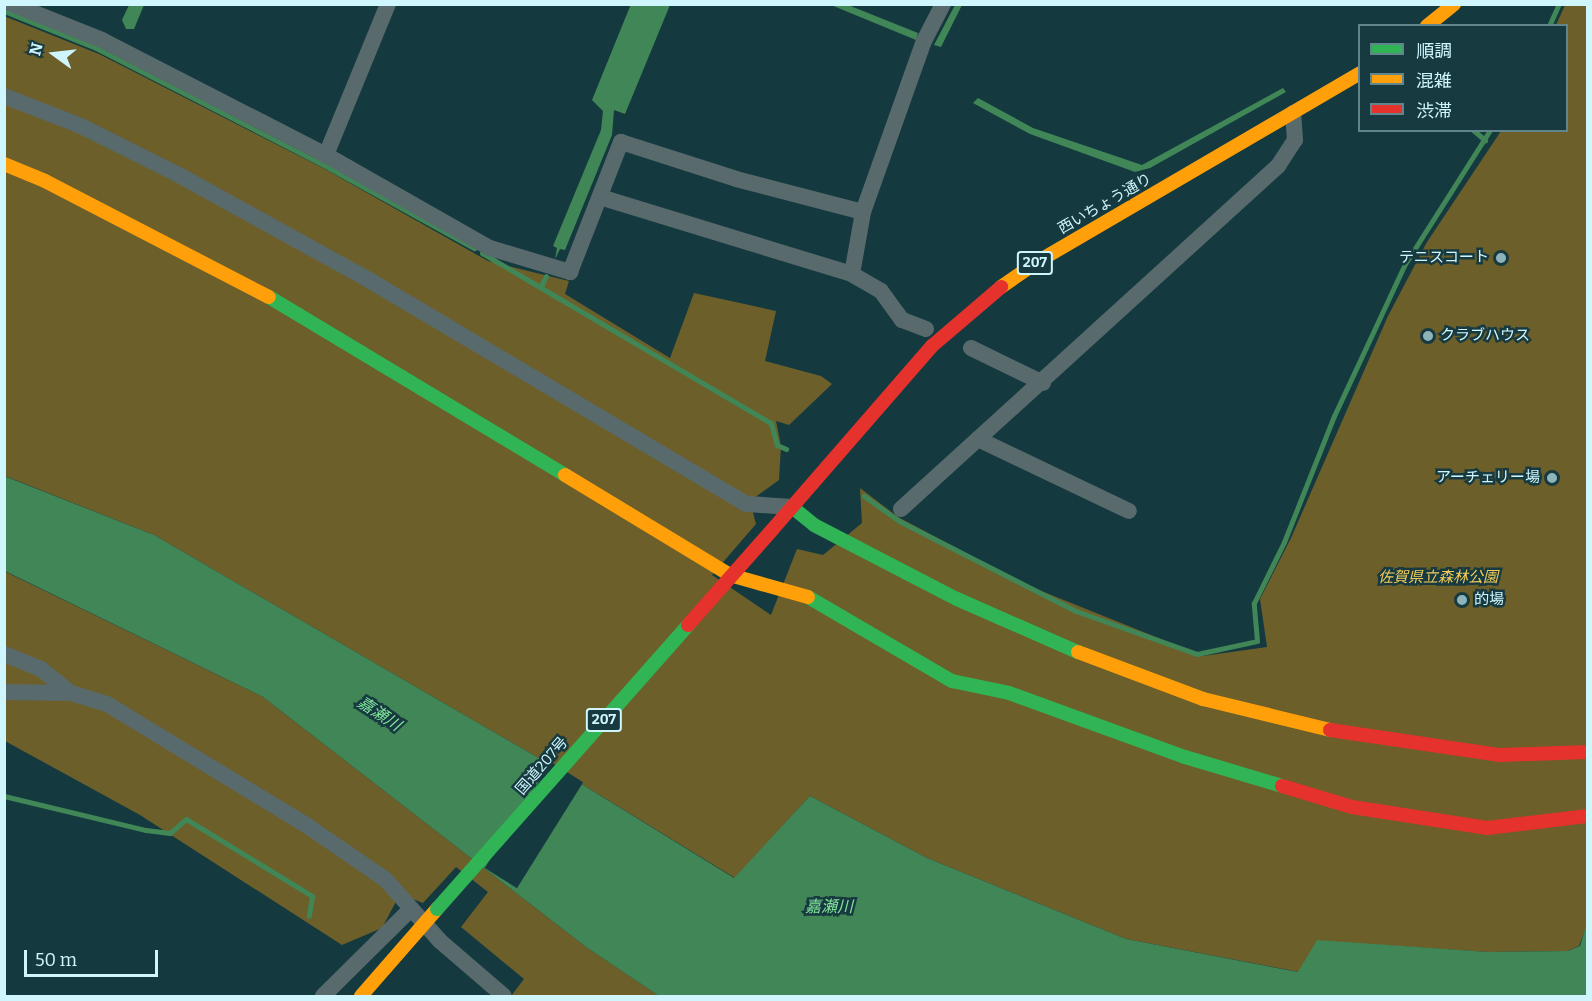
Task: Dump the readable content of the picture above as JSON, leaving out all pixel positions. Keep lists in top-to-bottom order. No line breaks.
{"streets":{"main road":["西いちょう通り","207","国道207号"]},"crossings":[["西いちょう通り","国道207号"]],"water":["嘉瀬川"],"parks":["佐賀県立森林公園"],"places":["テニスコート","クラブハウス","アーチェリー場","的場"],"legend":["順調","混雑","渋滞"],"scale_bar":"50 m","north":"left"}
